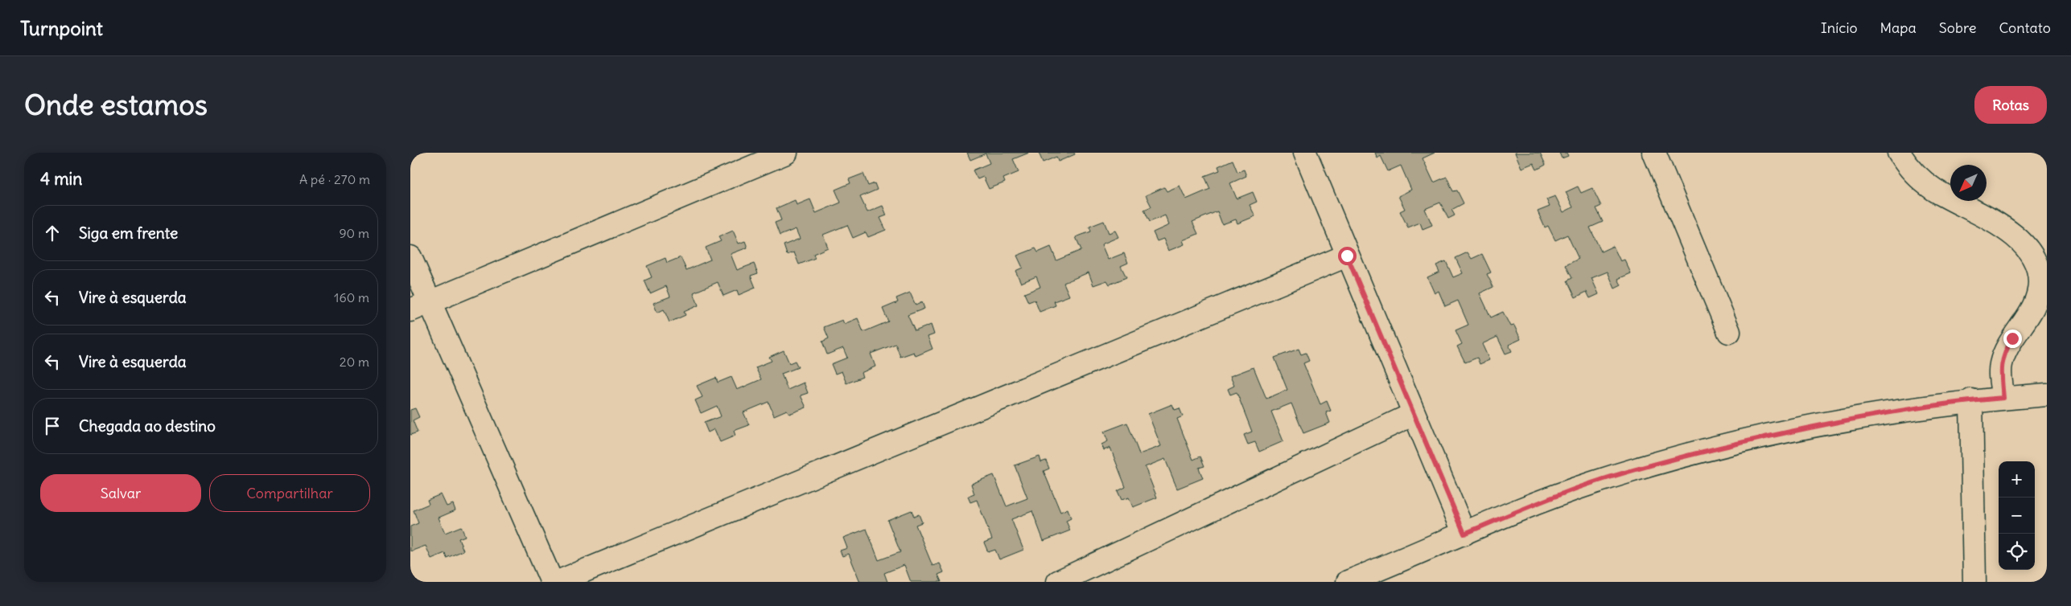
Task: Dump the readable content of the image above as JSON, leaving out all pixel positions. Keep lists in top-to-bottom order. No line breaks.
{"north":"bottom left","page":{"header":"Turnpoint","nav":["Início","Mapa","Sobre","Contato"],"buttons":["Rotas",["Salvar","Compartilhar"]],"title":"Onde estamos","heading":["4 min","A pé · 270 m"],"list":[["Siga em frente","90 m"],["Vire à esquerda","160 m"],["Vire à esquerda","20 m"],"Chegada ao destino"],"map_buttons":["+","−"]}}
